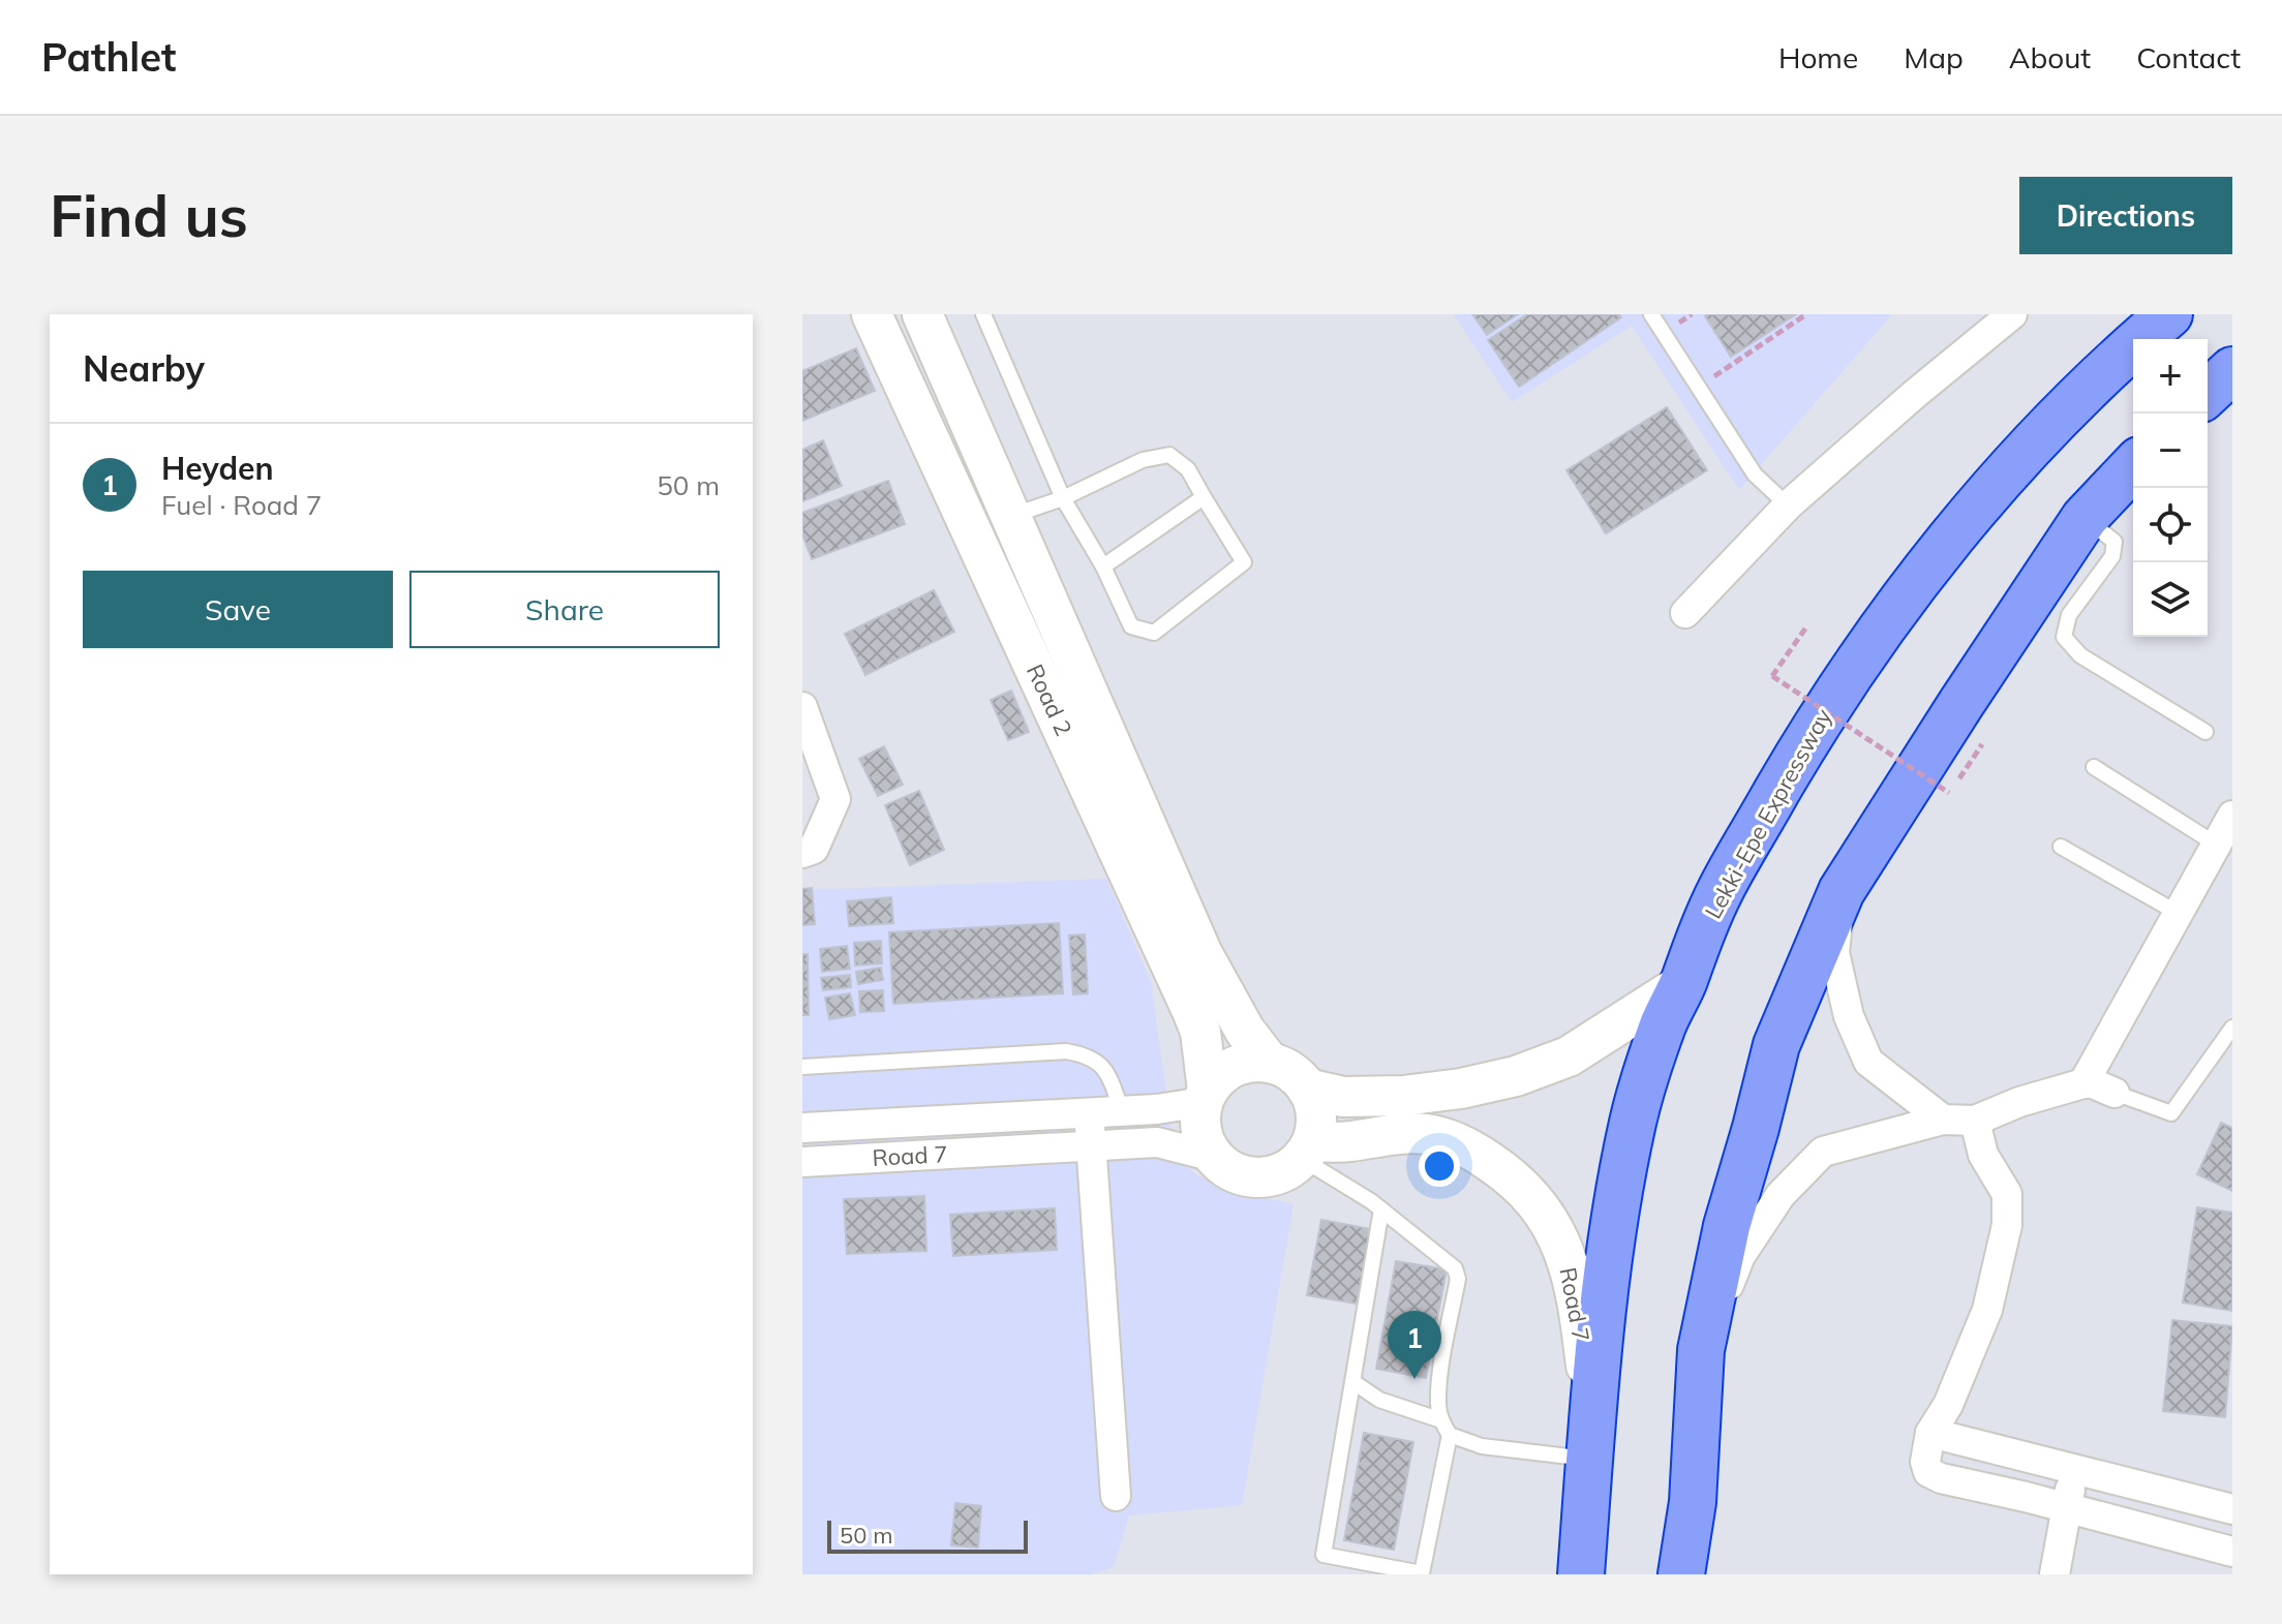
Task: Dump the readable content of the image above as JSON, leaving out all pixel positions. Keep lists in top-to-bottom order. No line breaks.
{"streets":{"highway":["Lekki-Epe Expressway"],"street":["Road 2","Road 7"]},"crossings":[["Road 2","Road 7"],["Lekki-Epe Expressway","Road 7"]],"scale_bar":"50 m","page":{"header":"Pathlet","nav":["Home","Map","About","Contact"],"buttons":["Directions",["Save","Share"]],"title":"Find us","heading":"Nearby","map_buttons":["+","−"],"list":[{"mark":"1","name":"Heyden","note":"Fuel · Road 7","value":"50 m"}],"pins":"1","scale":"50 m"}}
